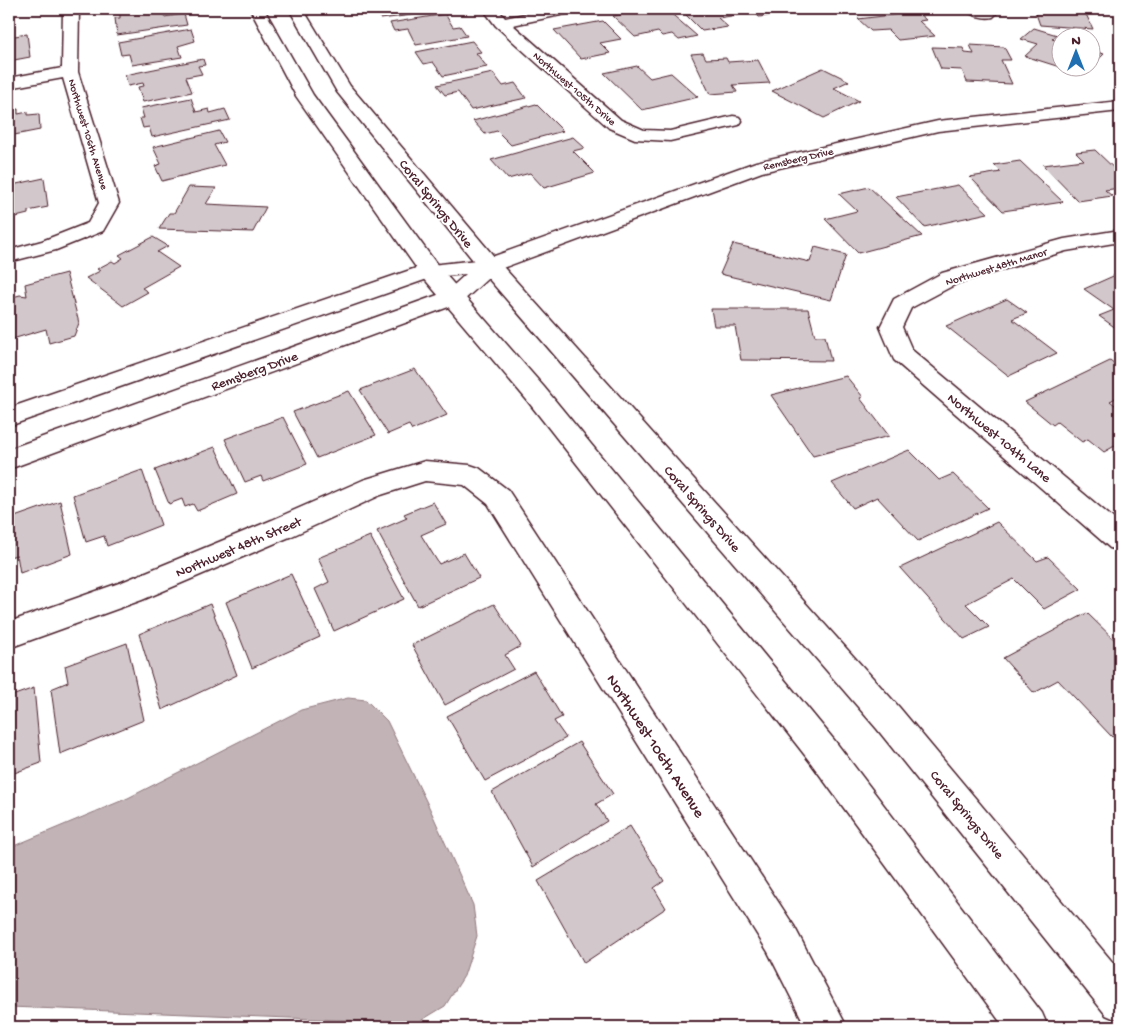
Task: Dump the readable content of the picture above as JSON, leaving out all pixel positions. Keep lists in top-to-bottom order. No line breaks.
{"streets":{"street":["Northwest 105th Drive","Northwest 106th Avenue","Remsberg Drive","Coral Springs Drive","Northwest 48th Manor","Northwest 104th Lane","Northwest 48th Street"]},"crossings":[["Northwest 106th Avenue","Northwest 48th Street"],["Remsberg Drive","Coral Springs Drive"],["Northwest 48th Manor","Northwest 104th Lane"]],"north":"top"}
